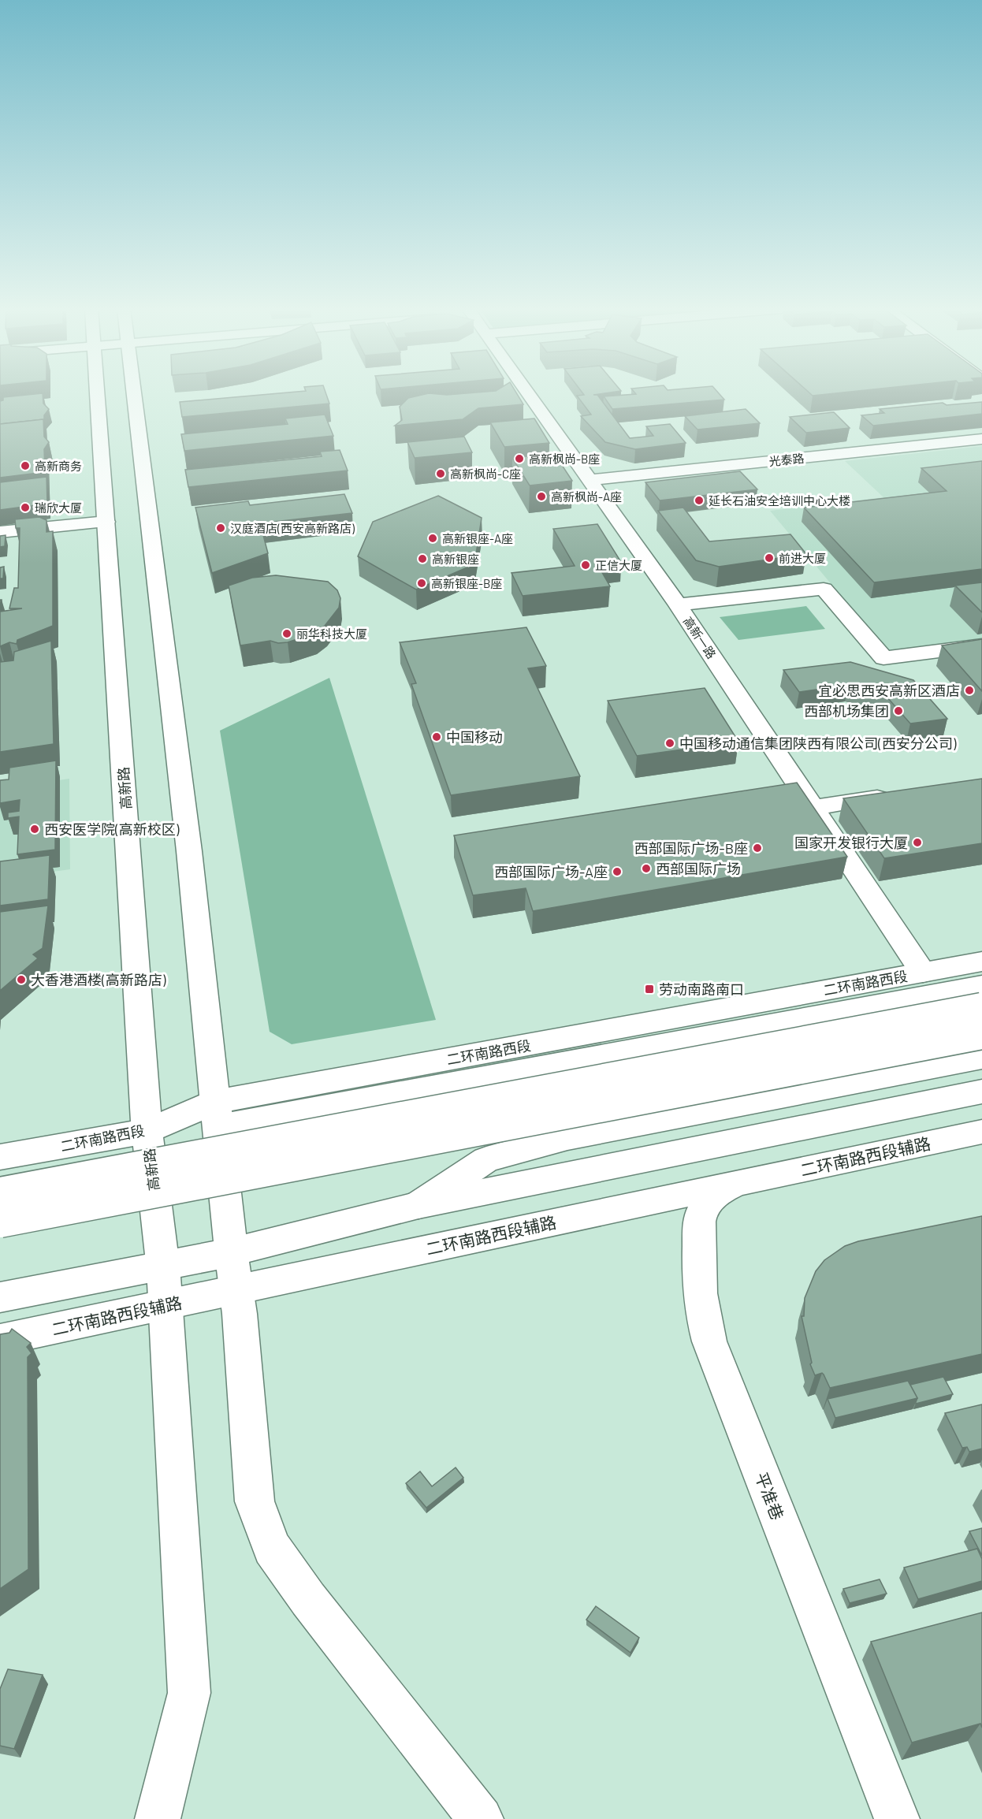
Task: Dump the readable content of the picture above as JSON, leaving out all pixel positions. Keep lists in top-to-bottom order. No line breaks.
{"streets":{"main road":["光泰路","高新一路","高新路","二环南路西段","二环南路西段辅路","平准巷"]},"crossings":[["光泰路","高新一路"],["高新一路","二环南路西段"],["高新路","二环南路西段"],["高新路","二环南路西段辅路"],["二环南路西段辅路","平准巷"]],"places":{"other":["高新枫尚-B座","高新商务","高新枫尚-C座","高新枫尚-A座","延长石油安全培训中心大楼","瑞欣大厦","汉庭酒店(西安高新路店)","高新银座-A座","前进大厦","高新银座","正信大厦","高新银座-B座","丽华科技大厦","宜必思西安高新区酒店","西部机场集团","中国移动","中国移动通信集团陕西有限公司(西安分公司)","西安医学院(高新校区)","国家开发银行大厦","西部国际广场-B座","西部国际广场","西部国际广场-A座","大香港酒楼(高新路店)"],"transit":["劳动南路南口"]}}
